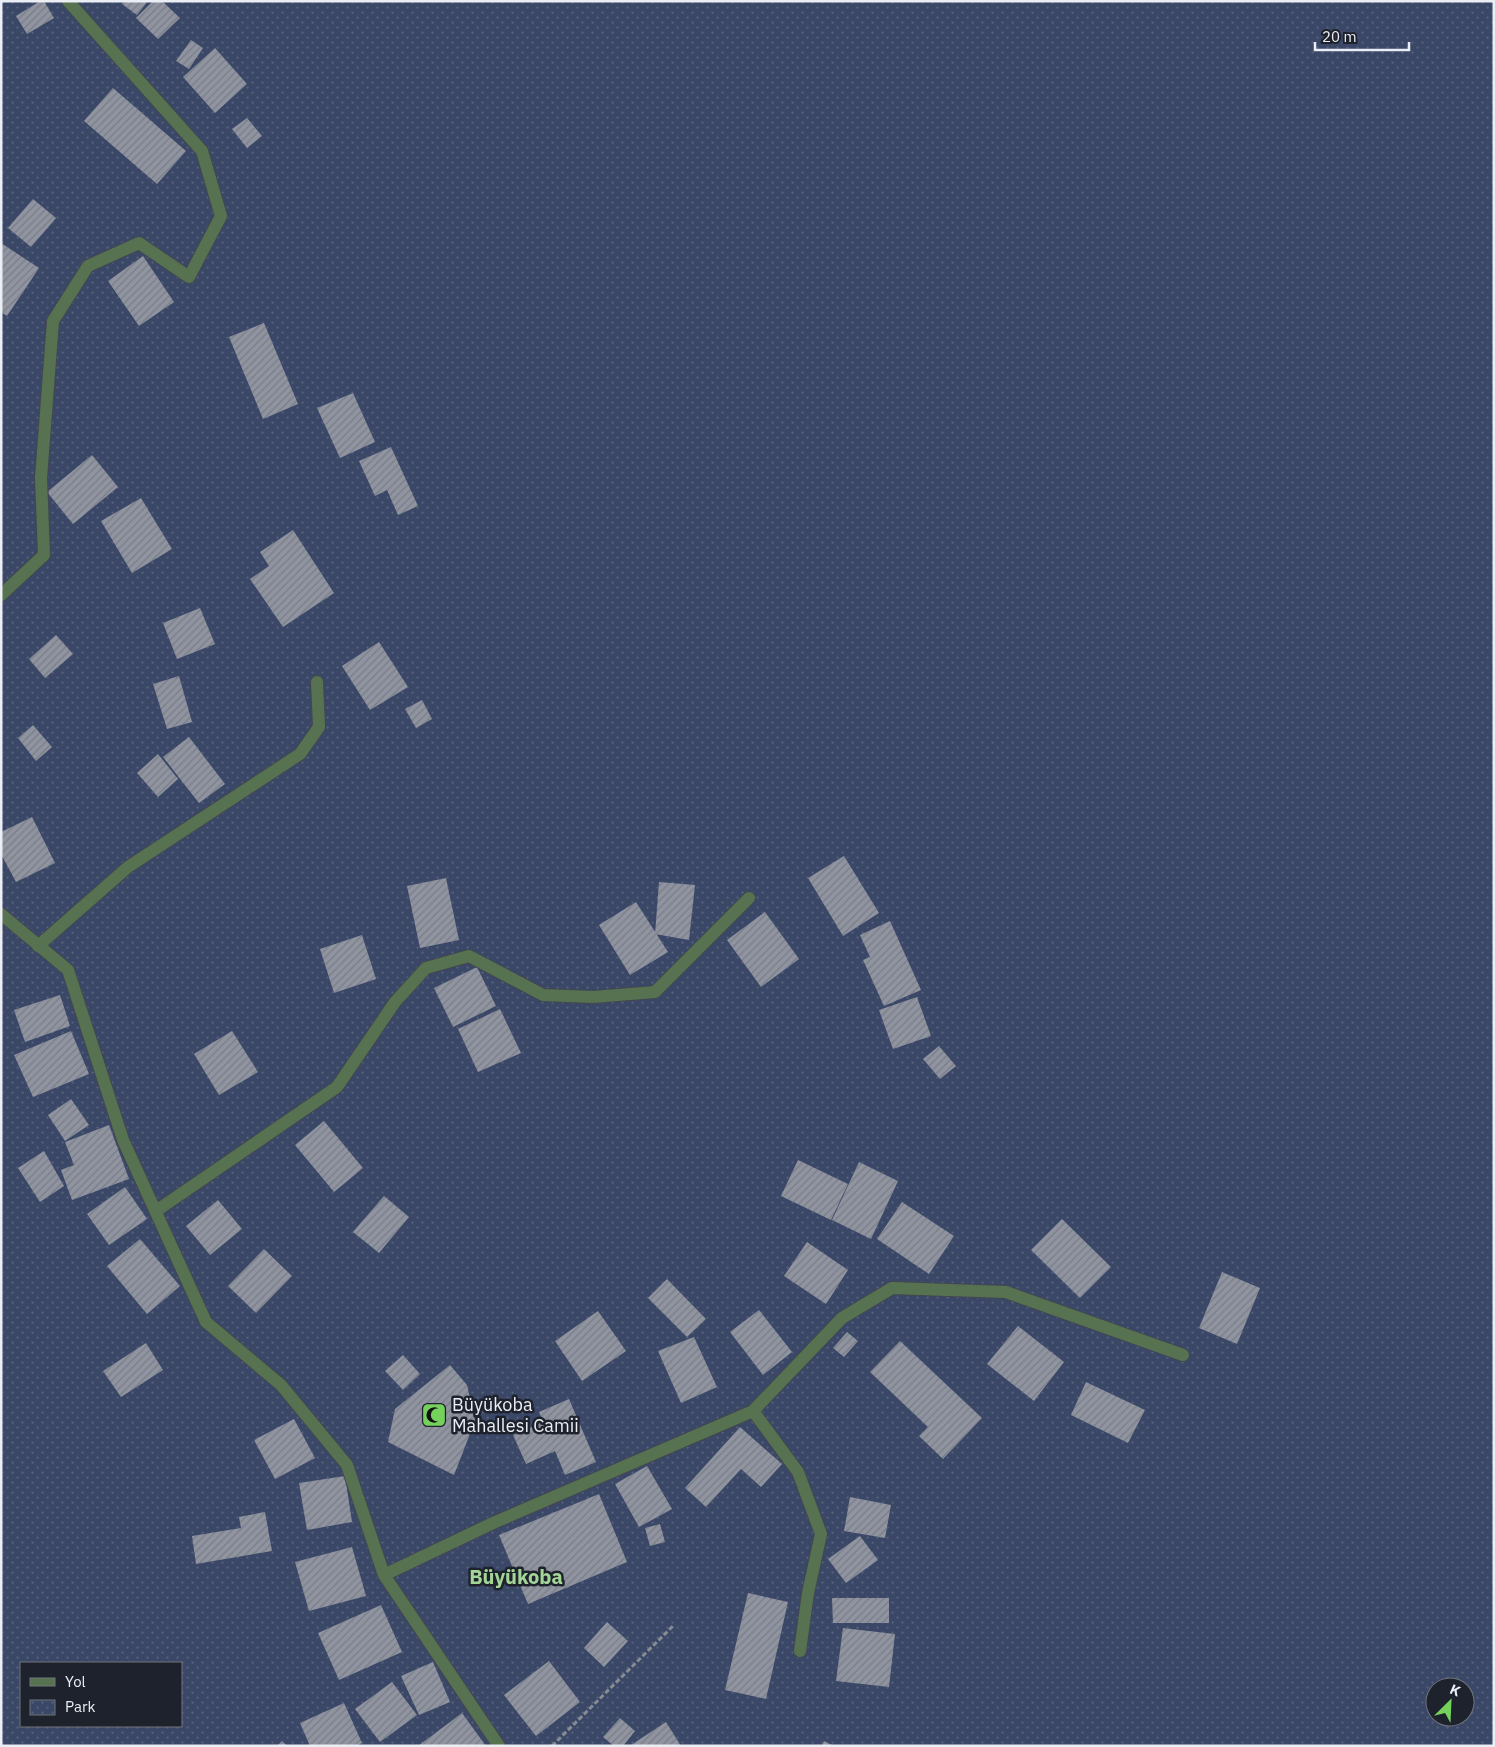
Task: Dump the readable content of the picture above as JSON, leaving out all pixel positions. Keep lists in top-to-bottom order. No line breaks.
{"districts":["Büyükoba"],"places":{"mosque":["Büyükoba Mahallesi Camii"]},"legend":["Yol","Park"],"scale_bar":"20 m","north":"top right"}
